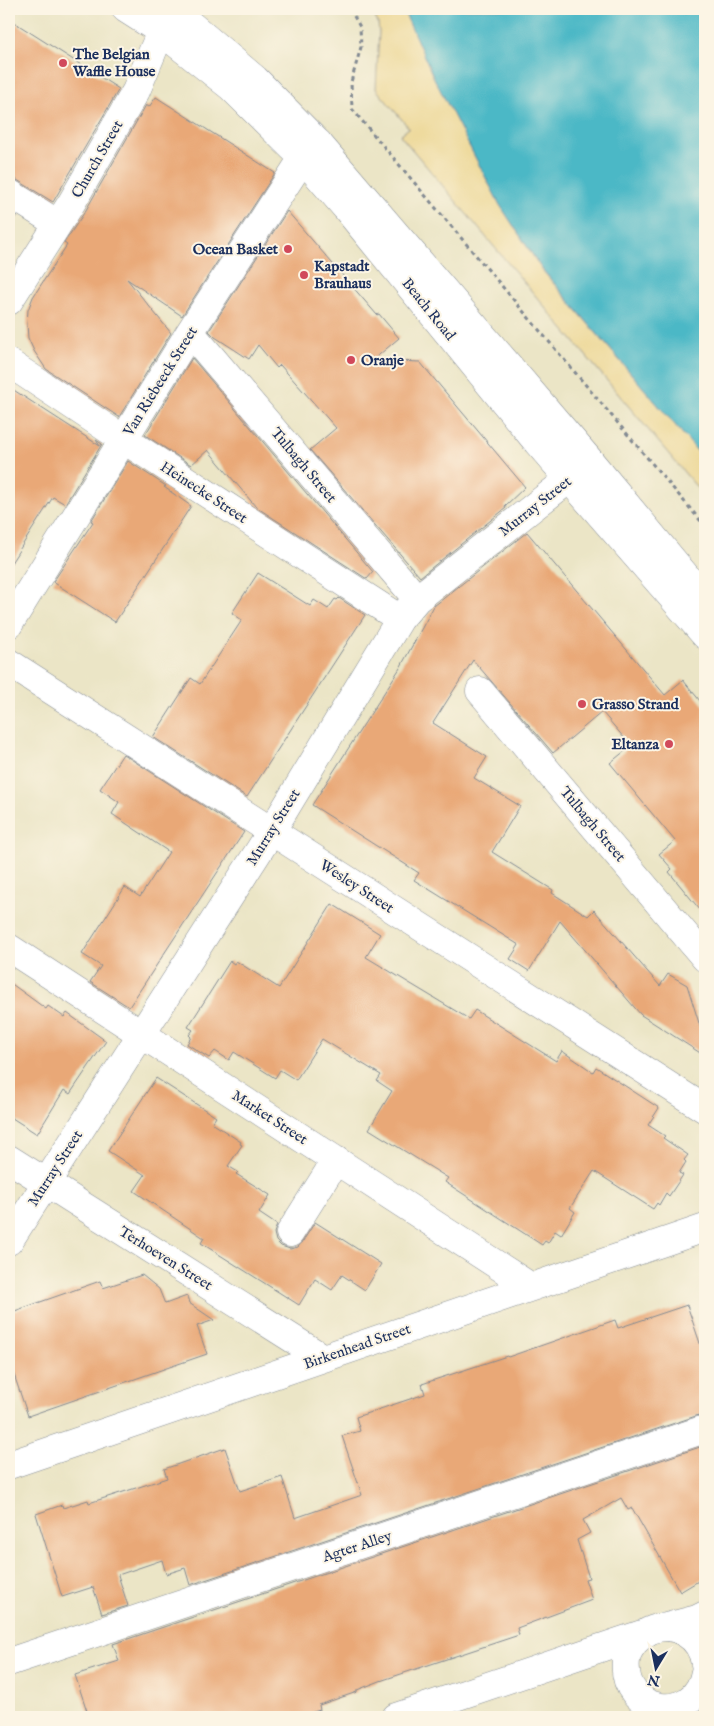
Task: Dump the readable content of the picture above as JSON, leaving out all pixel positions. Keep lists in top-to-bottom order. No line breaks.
{"streets":{"street":["Church Street","Beach Road","Van Riebeeck Street","Tulbagh Street","Heinecke Street","Murray Street","Wesley Street","Market Street","Terhoeven Street","Birkenhead Street","Agter Alley"]},"crossings":[["Church Street","Beach Road"],["Beach Road","Van Riebeeck Street"],["Beach Road","Murray Street"],["Van Riebeeck Street","Tulbagh Street"],["Van Riebeeck Street","Heinecke Street"],["Tulbagh Street","Heinecke Street"],["Tulbagh Street","Murray Street"],["Heinecke Street","Murray Street"],["Murray Street","Wesley Street"],["Murray Street","Market Street"],["Murray Street","Terhoeven Street"],["Market Street","Birkenhead Street"],["Terhoeven Street","Birkenhead Street"]],"places":["The Belgian Waffle House","Ocean Basket","Kapstadt Brauhaus","Oranje","Grasso Strand","Eltanza"],"north":"bottom"}
